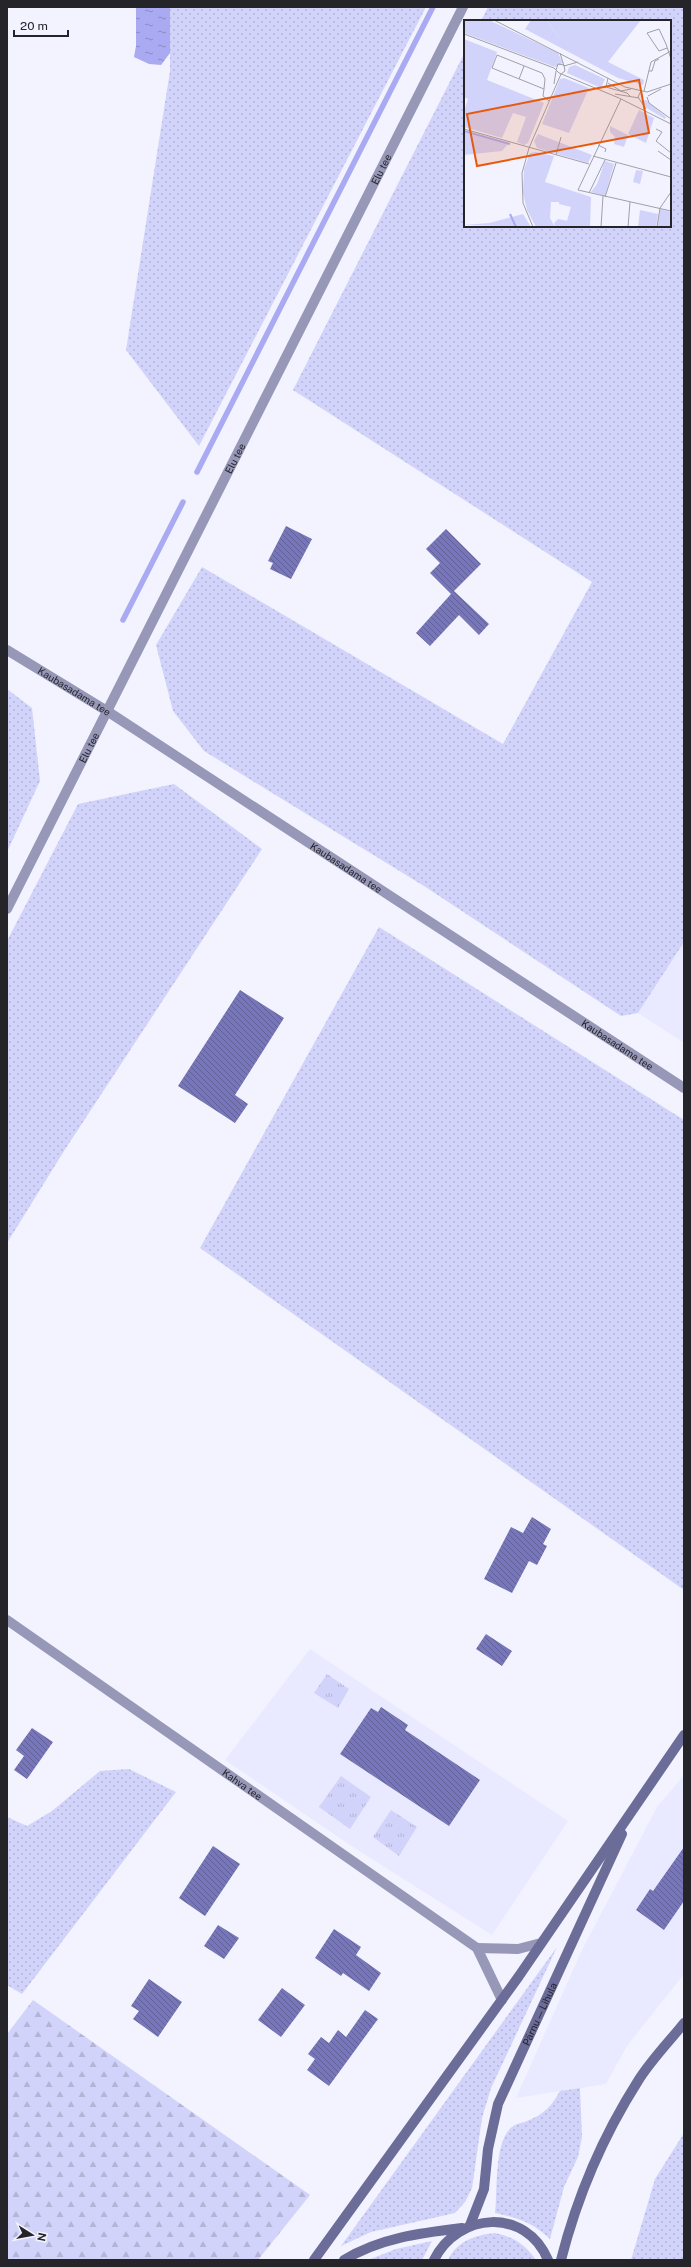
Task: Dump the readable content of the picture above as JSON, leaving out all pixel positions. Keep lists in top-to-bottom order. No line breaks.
{"streets":{"main road":["Pärnu — Lihula"],"street":["Elu tee","Kaubasadama tee","Kahva tee"]},"crossings":[["Elu tee","Kaubasadama tee"]],"scale_bar":"20 m","north":"right"}
